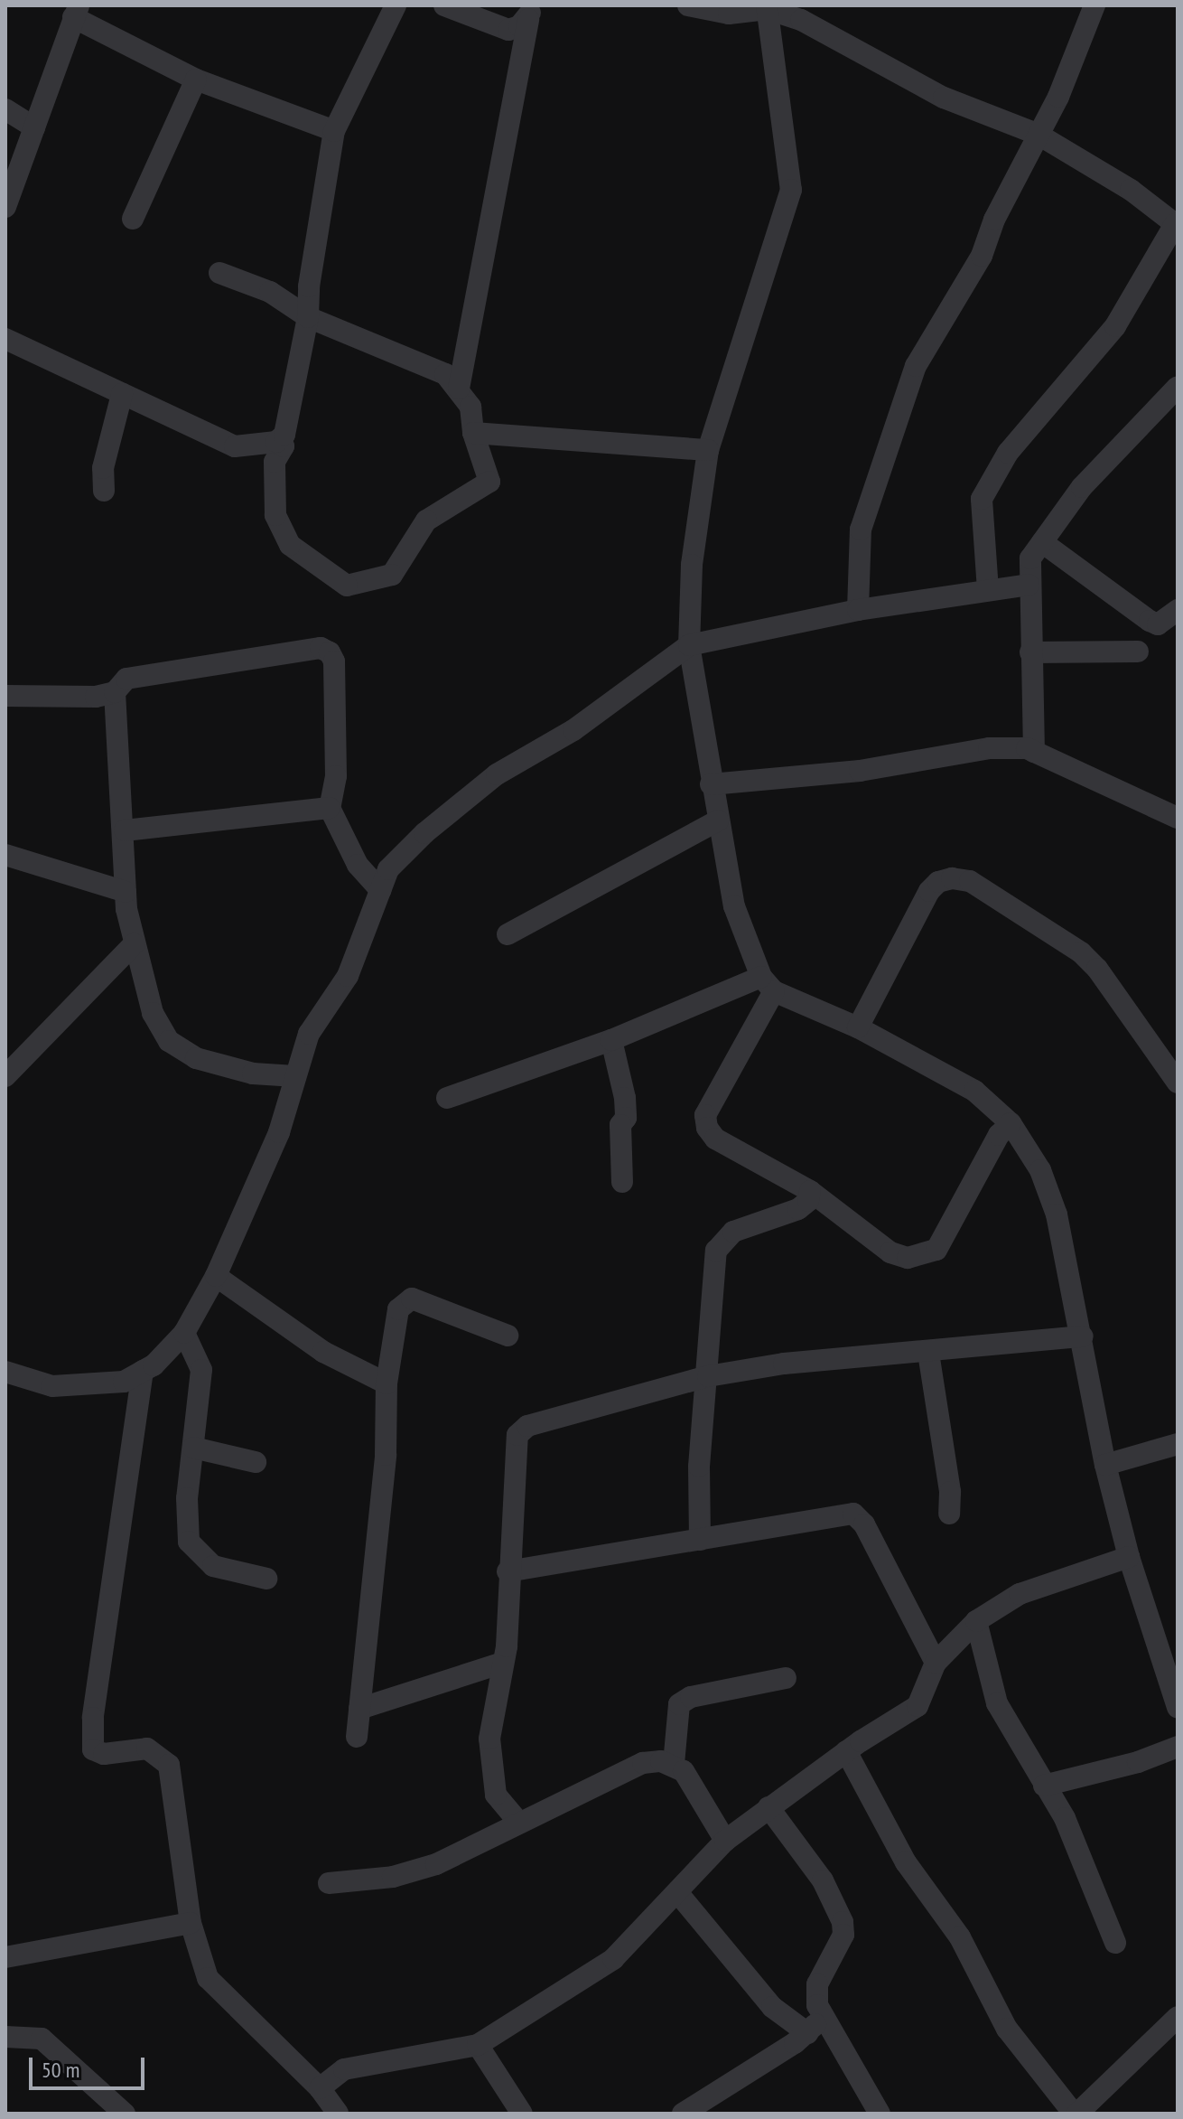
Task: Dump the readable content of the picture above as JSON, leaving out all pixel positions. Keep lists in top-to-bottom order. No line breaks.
{"scale_bar":"50 m"}
